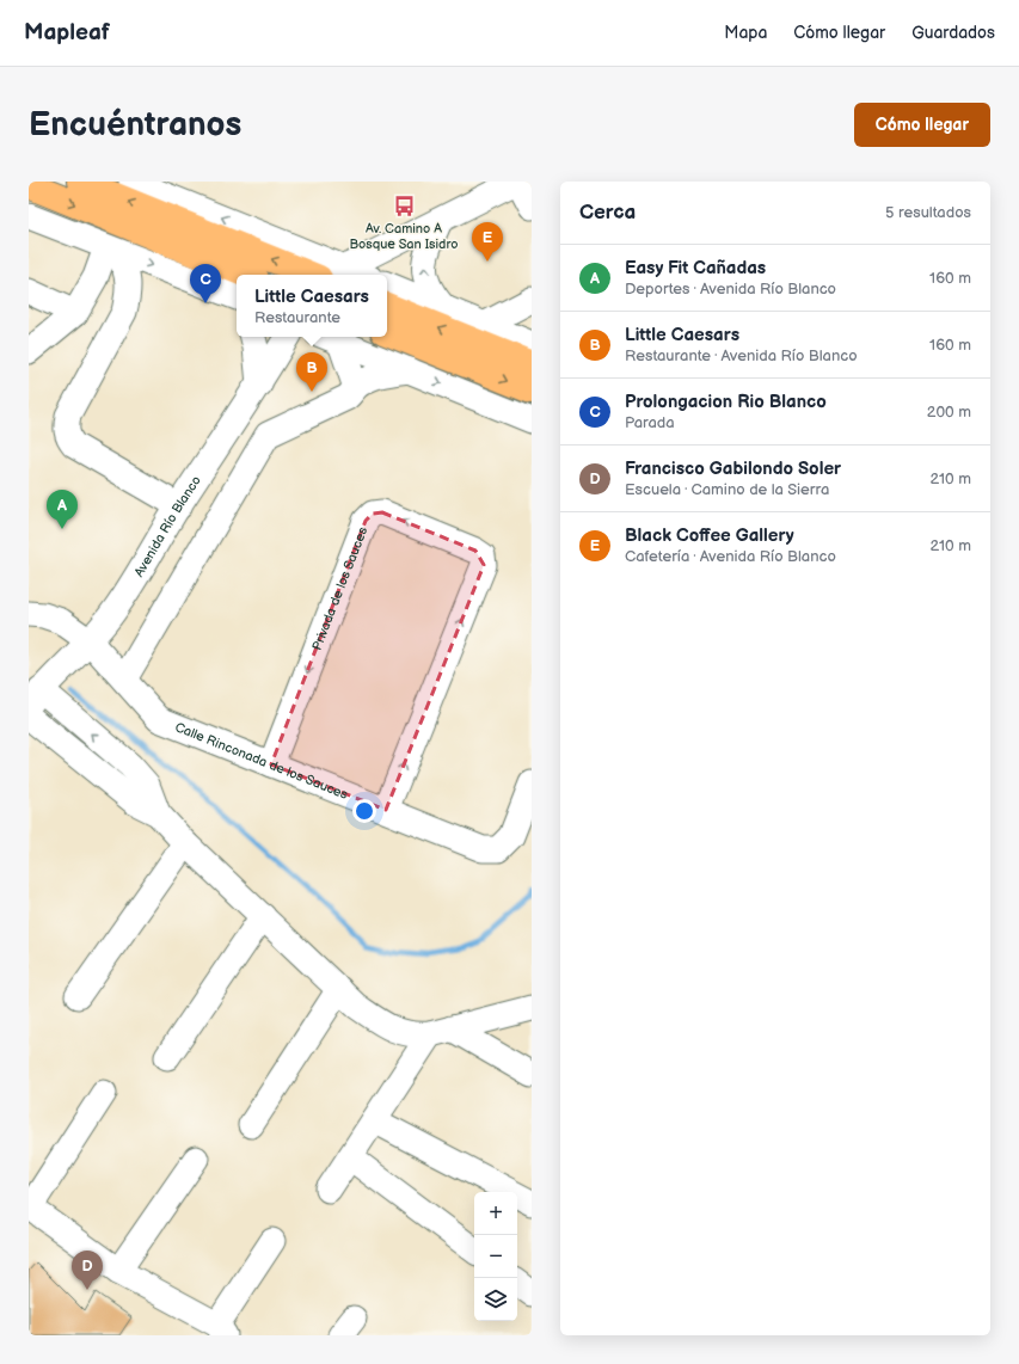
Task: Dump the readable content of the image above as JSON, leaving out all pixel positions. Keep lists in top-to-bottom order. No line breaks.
{"streets":{"street":["Avenida Río Blanco","Privada de los Sauces","Calle Rinconada de los Sauces"]},"crossings":[["Avenida Río Blanco","Calle Rinconada de los Sauces"],["Privada de los Sauces","Calle Rinconada de los Sauces"]],"places":{"bus stop":["Av. Camino A Bosque San Isidro"]},"page":{"header":"Mapleaf","nav":["Mapa","Cómo llegar","Guardados"],"buttons":"Cómo llegar","title":"Encuéntranos","heading":["Cerca","5 resultados"],"pins":["E","C","B","A","D"],"list":[{"mark":"A","name":"Easy Fit Cañadas","note":"Deportes · Avenida Río Blanco","value":"160 m"},{"mark":"B","name":"Little Caesars","note":"Restaurante · Avenida Río Blanco","value":"160 m"},{"mark":"C","name":"Prolongacion Rio Blanco","note":"Parada","value":"200 m"},{"mark":"D","name":"Francisco Gabilondo Soler","note":"Escuela · Camino de la Sierra","value":"210 m"},{"mark":"E","name":"Black Coffee Gallery","note":"Cafetería · Avenida Río Blanco","value":"210 m"}],"popup":["Little Caesars","Restaurante"],"map_buttons":["+","−"]}}
